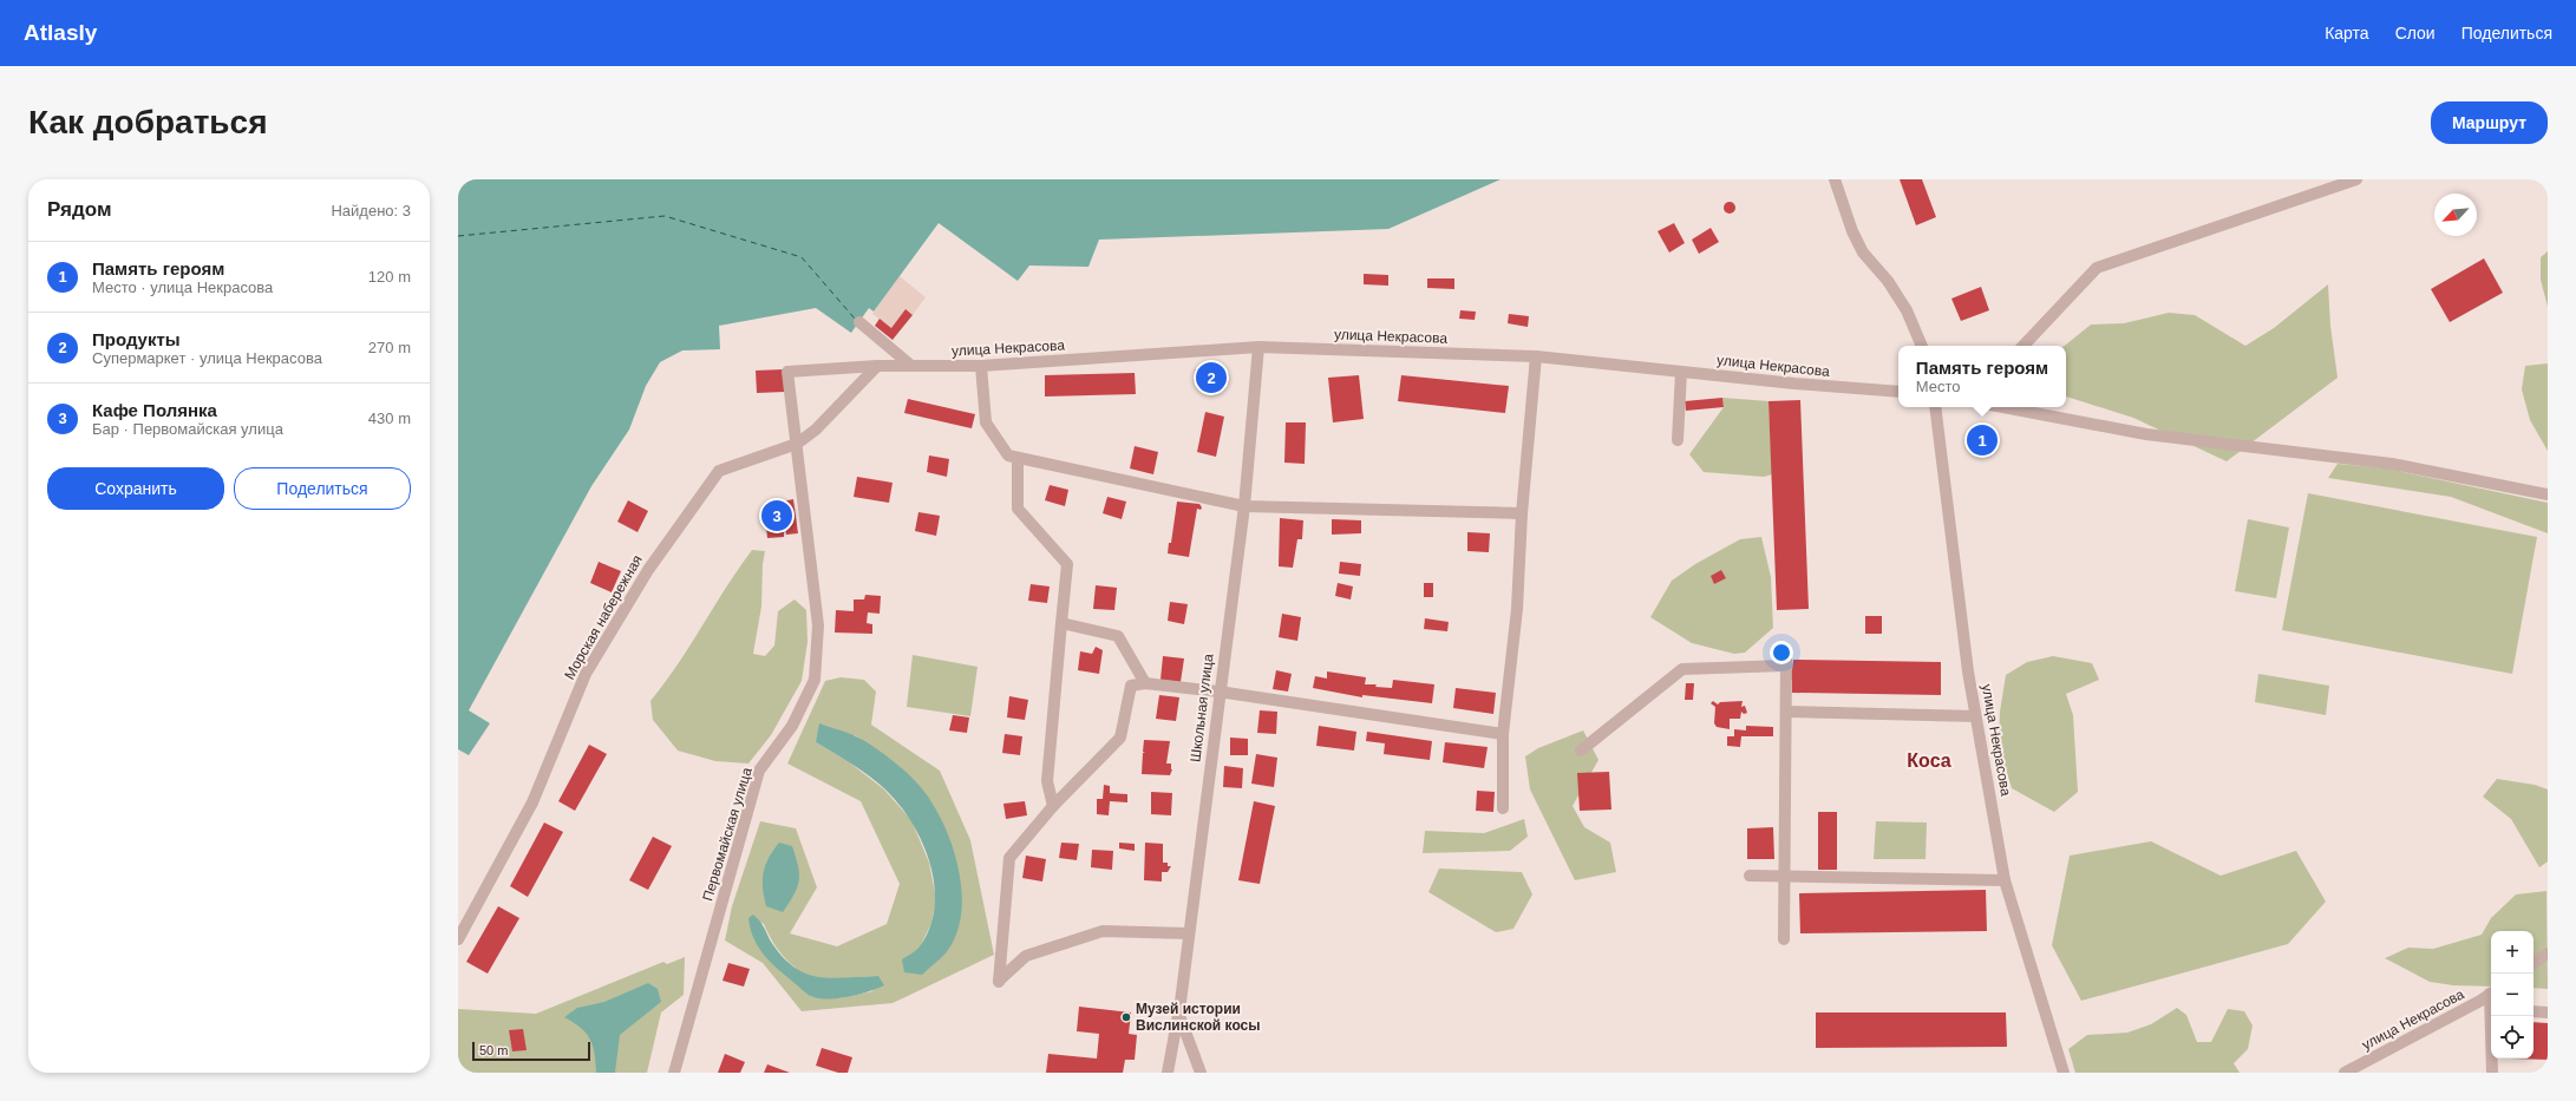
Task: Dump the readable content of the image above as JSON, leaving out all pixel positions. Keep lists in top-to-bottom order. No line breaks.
{"streets":{"street":["улица Некрасова","Морская набережная","Школьная улица","Первомайская улица"]},"crossings":[["улица Некрасова","Морская набережная"],["улица Некрасова","Школьная улица"],["улица Некрасова","Первомайская улица"],["Морская набережная","Первомайская улица"]],"districts":["Коса"],"places":["Музей истории Вислинской косы"],"scale_bar":"50 m","north":"bottom left","page":{"header":"Atlasly","nav":["Карта","Слои","Поделиться"],"buttons":["Маршрут",["Сохранить","Поделиться"]],"title":"Как добраться","heading":["Рядом","Найдено: 3"],"list":[{"mark":"1","name":"Память героям","note":"Место · улица Некрасова","value":"120 m"},{"mark":"2","name":"Продукты","note":"Супермаркет · улица Некрасова","value":"270 m"},{"mark":"3","name":"Кафе Полянка","note":"Бар · Первомайская улица","value":"430 m"}],"popup":["Память героям","Место"],"pins":["2","1","3"],"map_buttons":["+","−"],"scale":"50 m"}}
